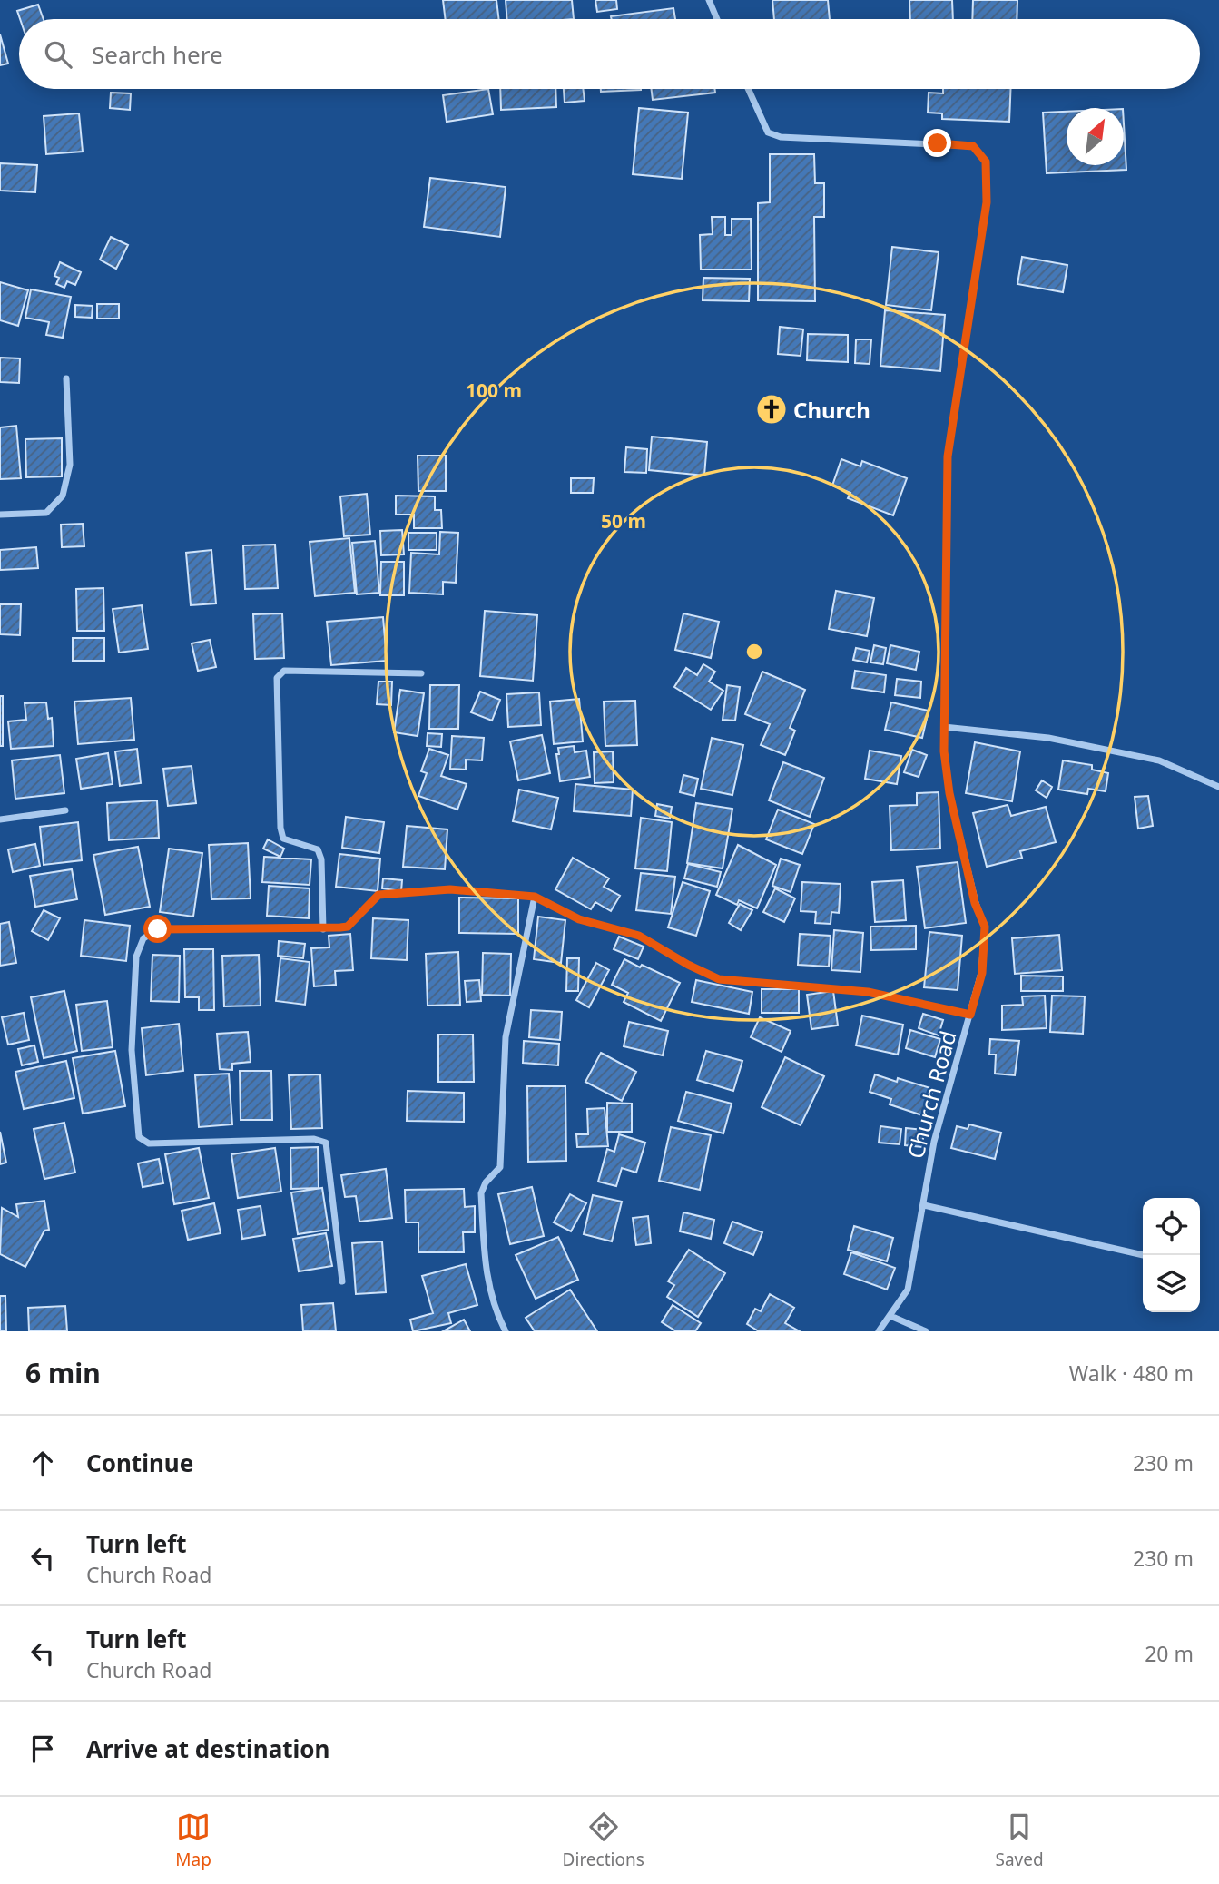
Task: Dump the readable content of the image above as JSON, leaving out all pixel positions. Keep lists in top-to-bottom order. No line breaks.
{"streets":{"street":["Church Road"]},"places":{"church":["Church"]},"north":"top right","page":{"search":"Search here","heading":["6 min","Walk · 480 m"],"list":[["Continue","230 m"],["Turn left","Church Road","230 m"],["Turn left","Church Road","20 m"],"Arrive at destination"],"nav":["Map","Directions","Saved"]},"rings":["100 m","50 m"]}
